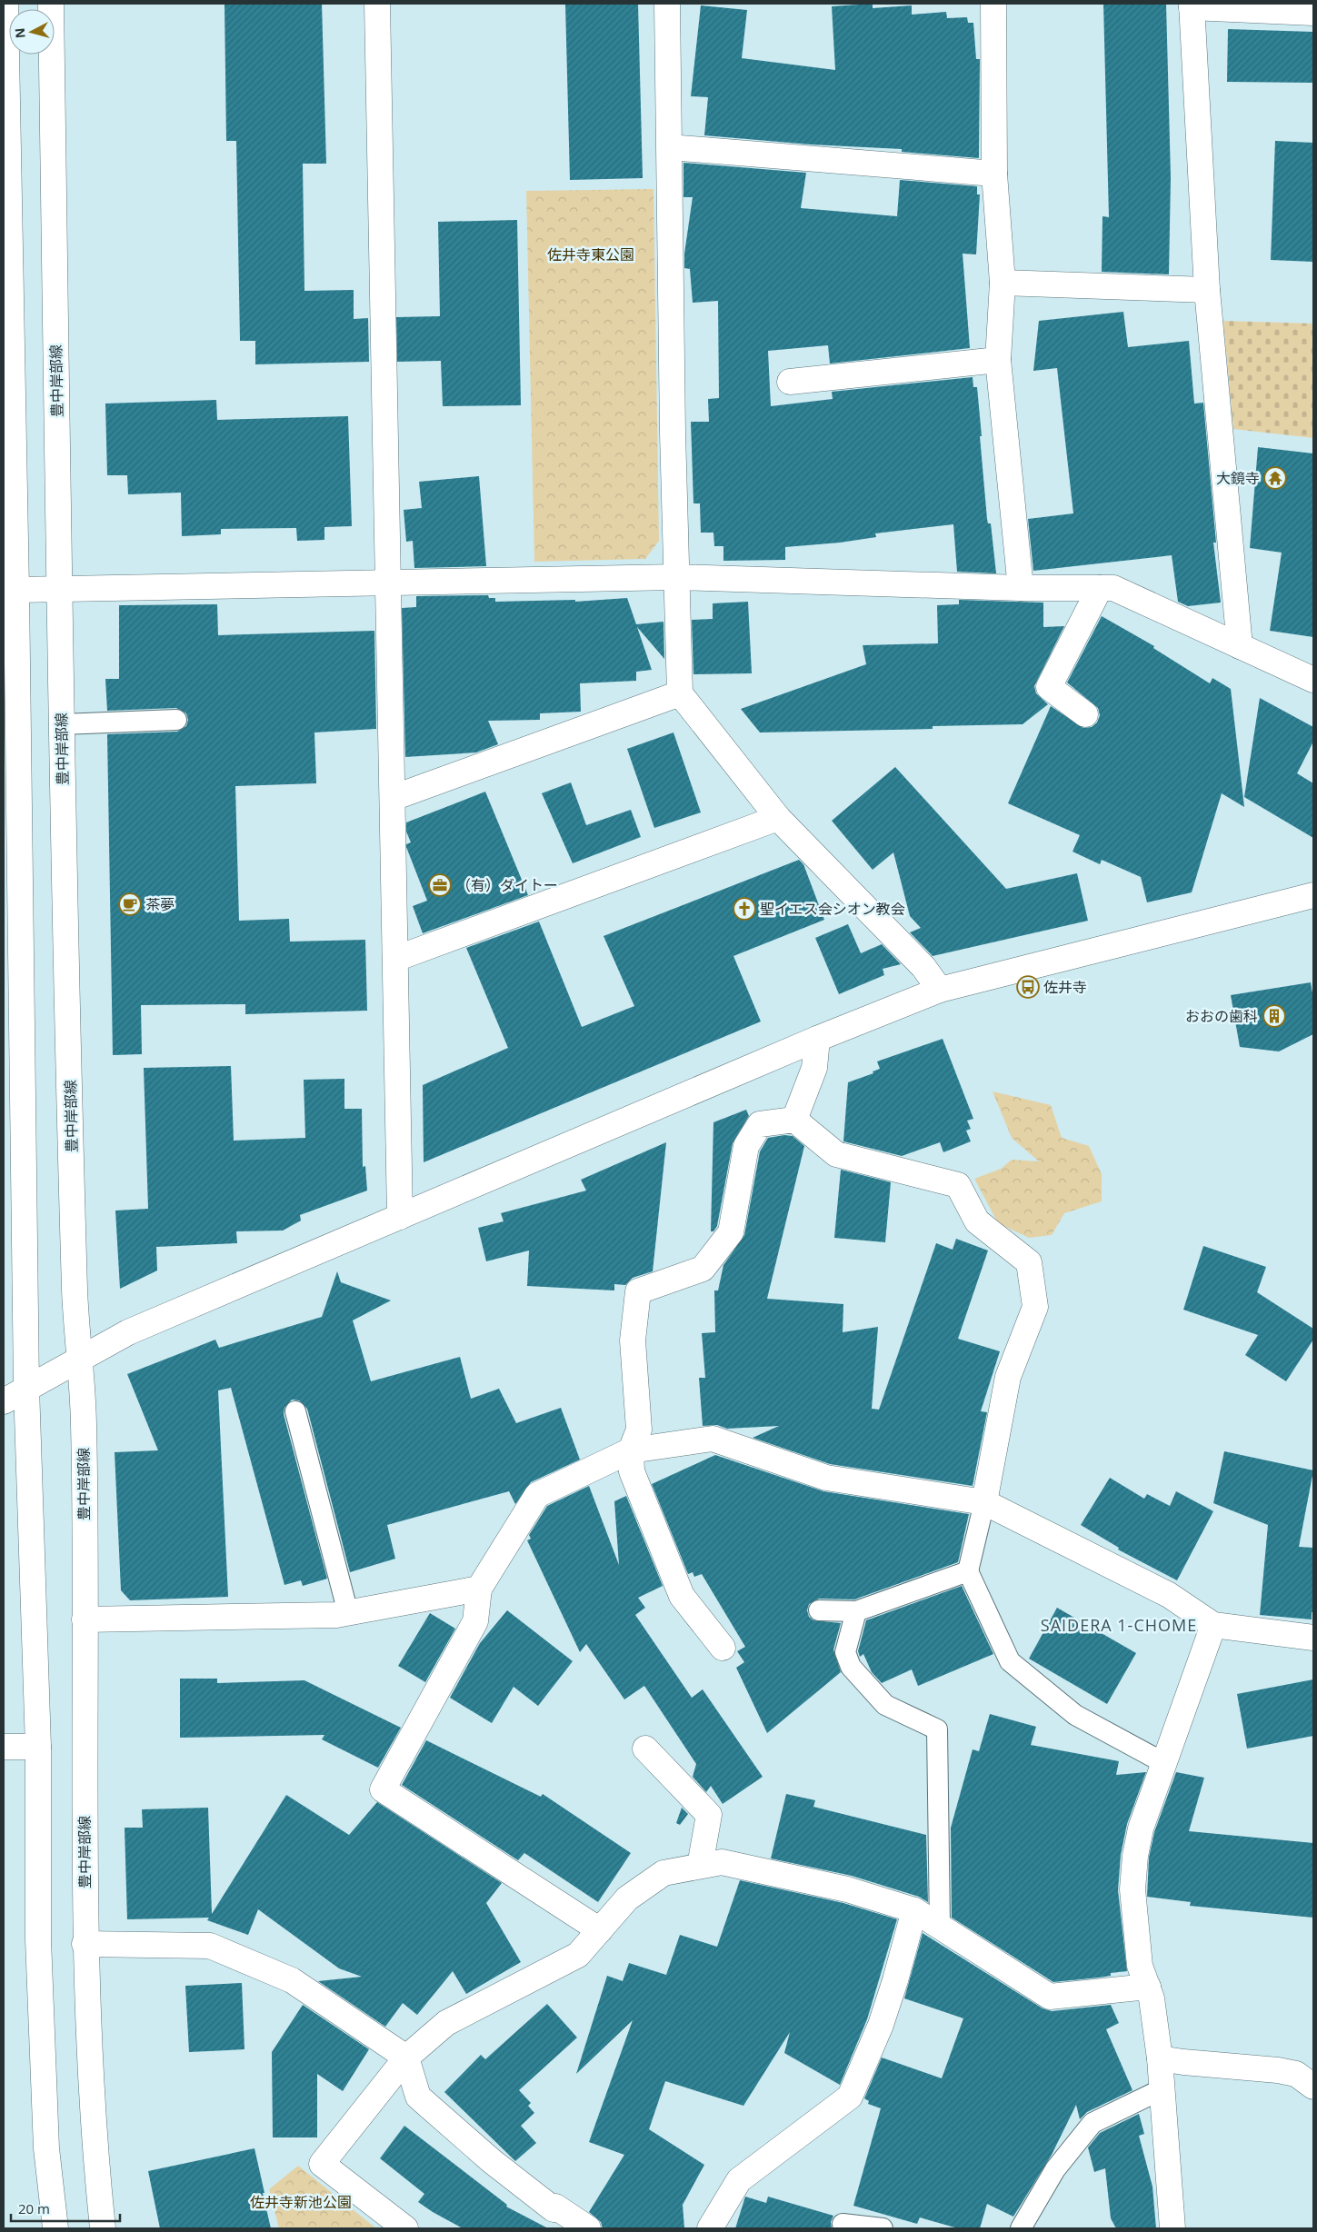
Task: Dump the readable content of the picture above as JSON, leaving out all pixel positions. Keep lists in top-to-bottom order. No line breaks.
{"streets":{"street":["豊中岸部線"]},"districts":["SAIDERA 1-CHOME"],"parks":["佐井寺東公園","佐井寺新池公園"],"places":{"temple":["大鏡寺"],"office":["（有）ダイトー"],"cafe":["茶夢"],"church":["聖イエス会シオン教会"],"bus stop":["佐井寺"],"building":["おおの歯科"]},"scale_bar":"20 m","north":"left"}
